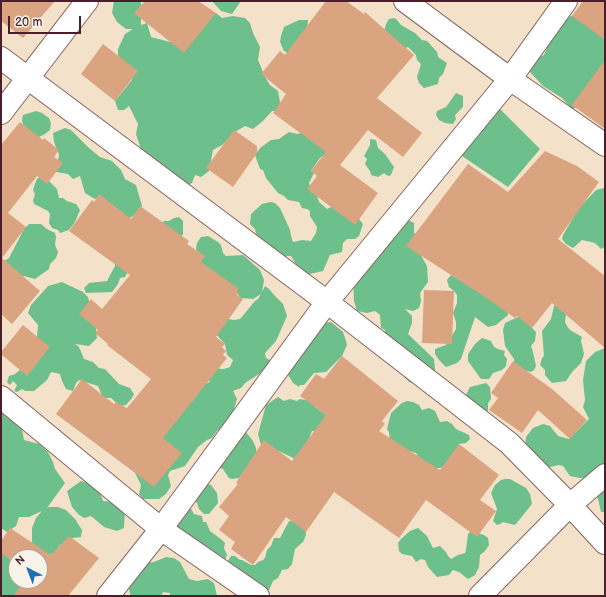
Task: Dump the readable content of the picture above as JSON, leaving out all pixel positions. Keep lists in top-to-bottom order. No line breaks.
{"scale_bar":"20 m","north":"top left"}
